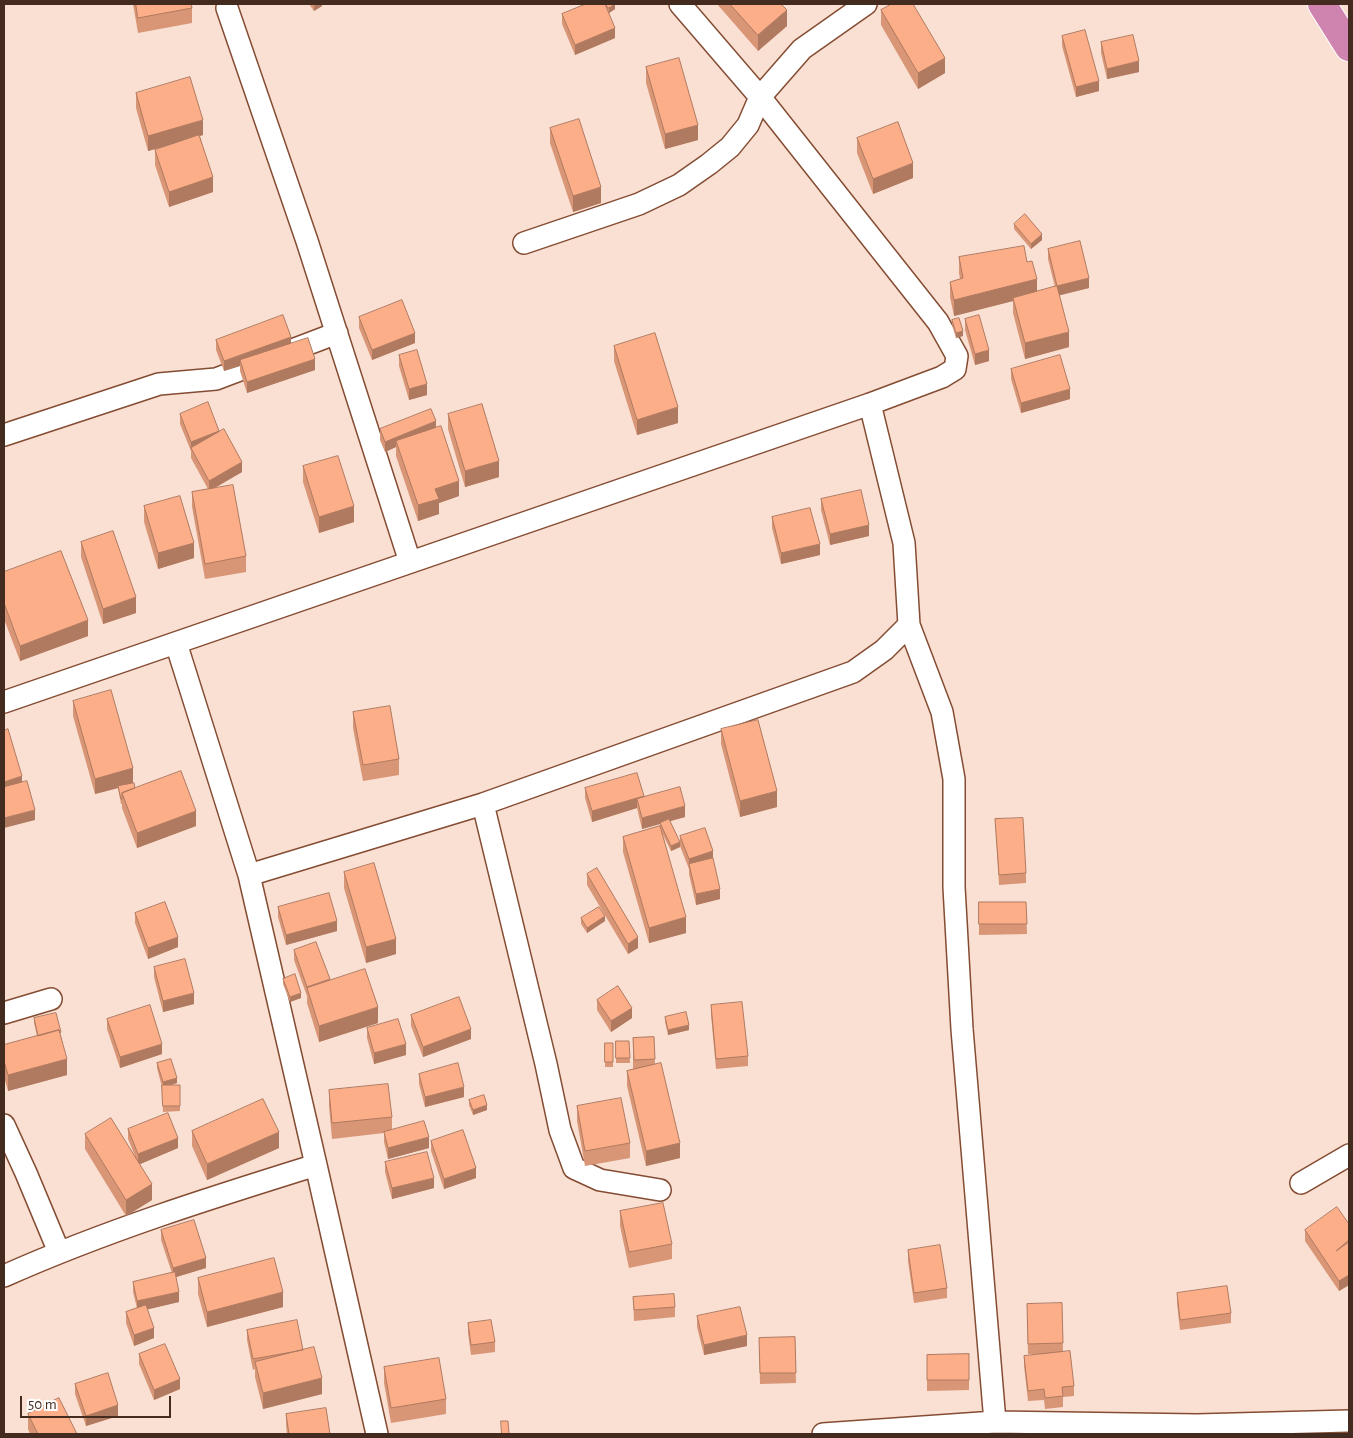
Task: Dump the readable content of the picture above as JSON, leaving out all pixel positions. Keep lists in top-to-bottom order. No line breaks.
{"scale_bar":"50 m"}
